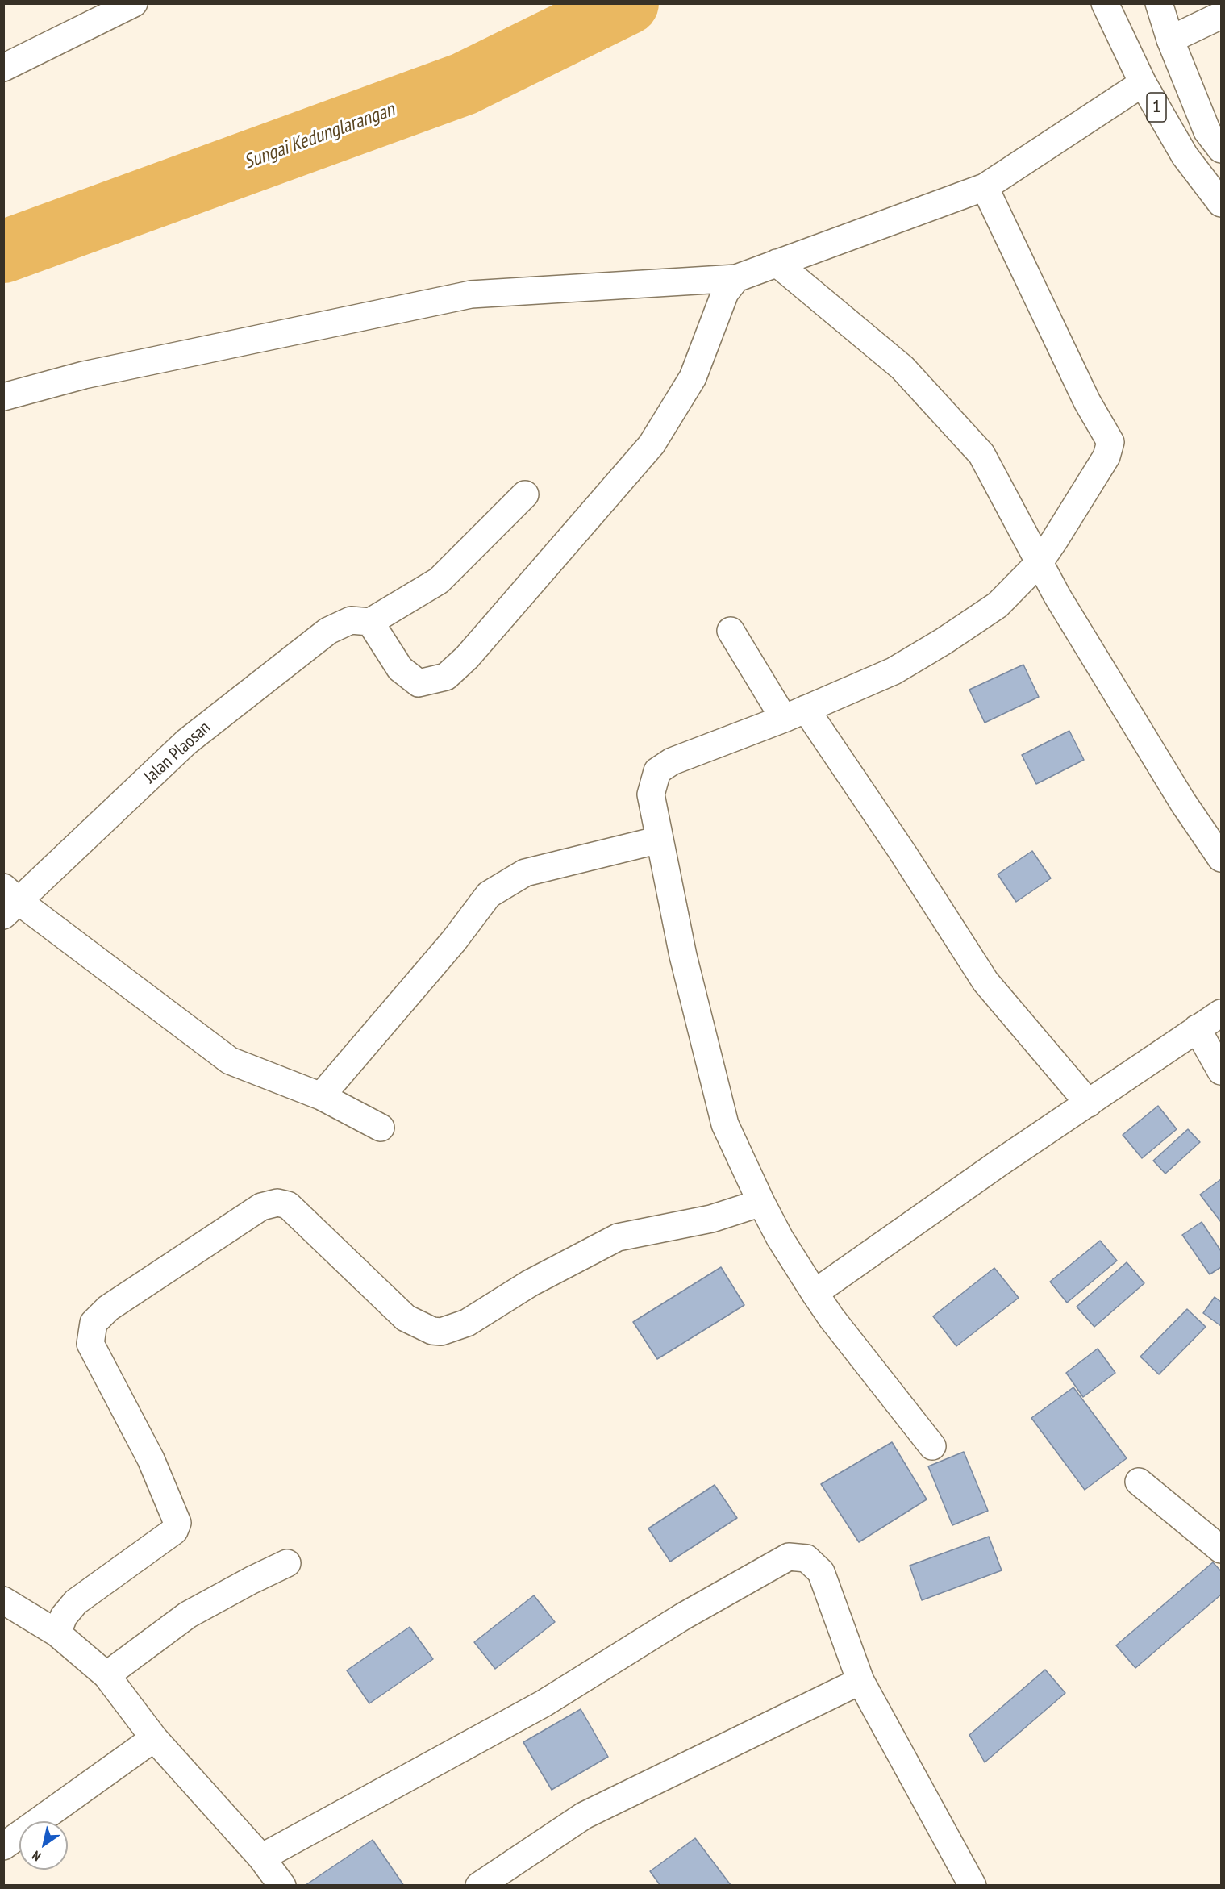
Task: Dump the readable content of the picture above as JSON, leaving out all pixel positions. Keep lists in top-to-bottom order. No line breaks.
{"streets":{"main road":["1","Jalan Plaosan"]},"water":["Sungai Kedunglarangan"],"north":"bottom left"}
